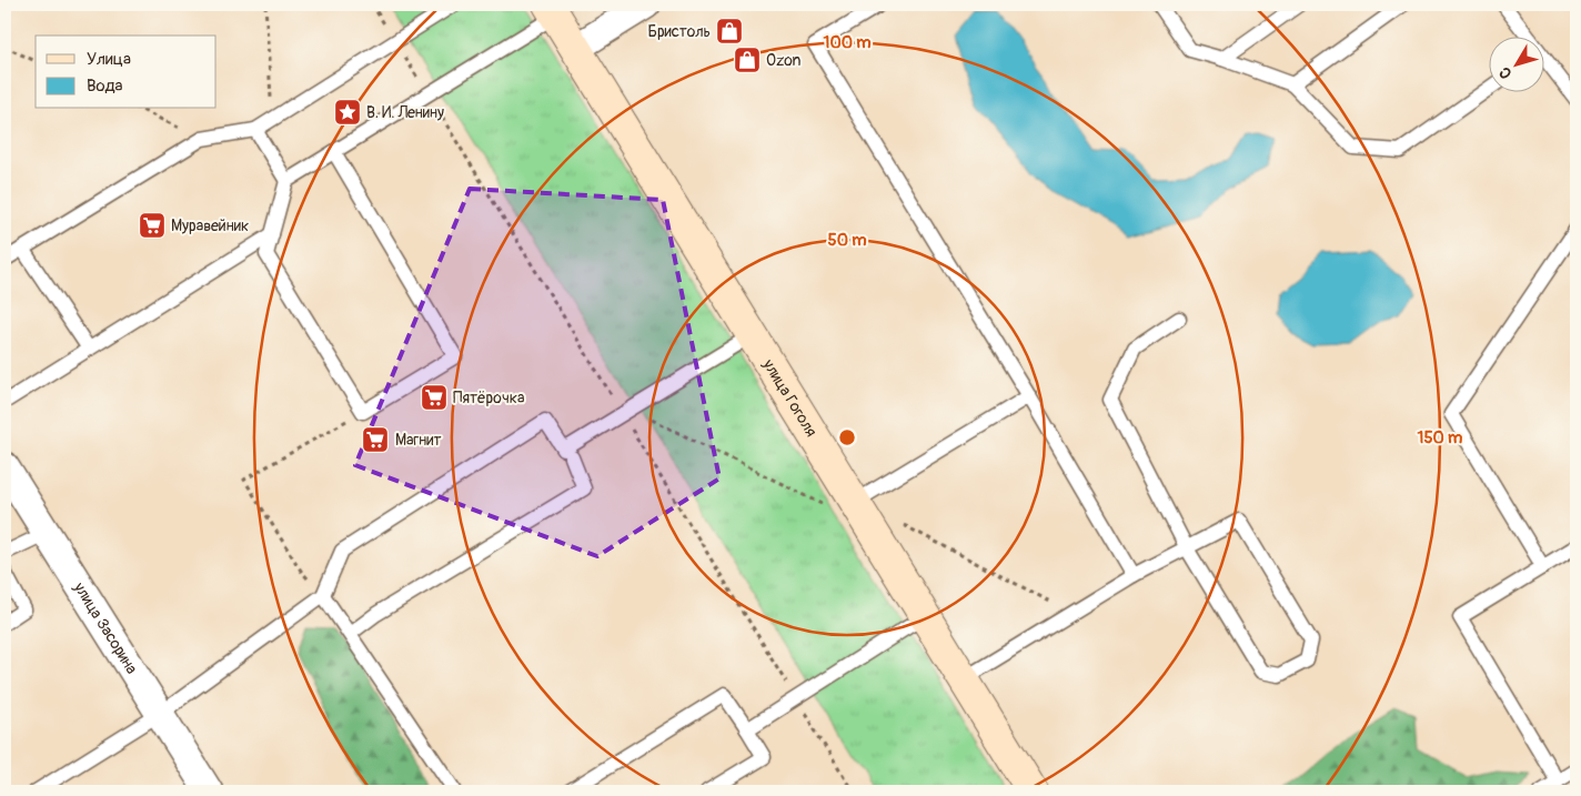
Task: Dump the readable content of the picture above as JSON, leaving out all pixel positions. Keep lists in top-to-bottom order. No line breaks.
{"streets":{"main road":["улица Гоголя"],"street":["улица Засорина"]},"places":{"shop":["Бристоль","Ozon"],"place":["В. И. Ленину"],"supermarket":["Муравейник","Пятёрочка","Магнит"]},"legend":["Улица","Вода"],"north":"bottom left","rings":["100 m","50 m","150 m"]}
